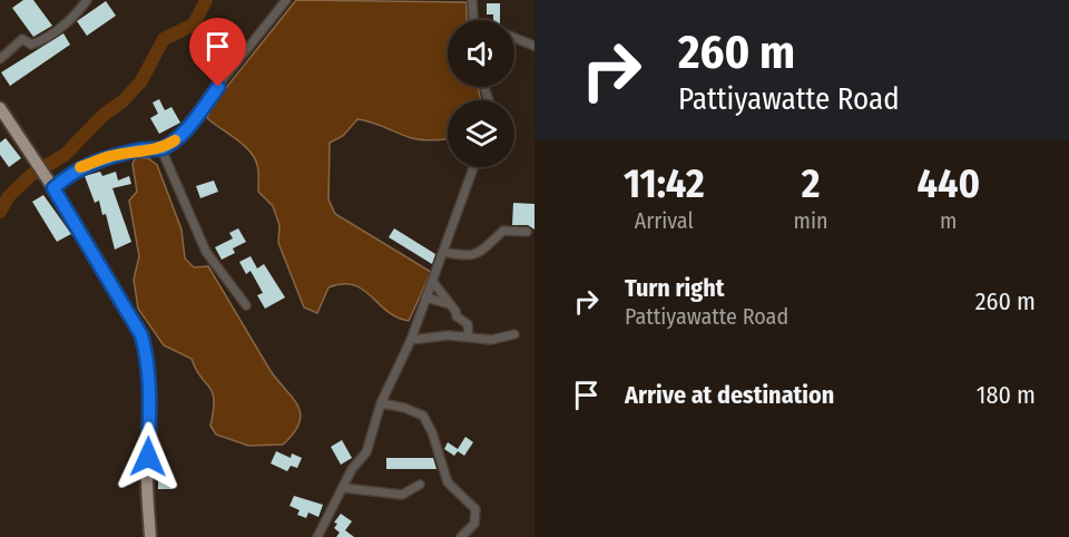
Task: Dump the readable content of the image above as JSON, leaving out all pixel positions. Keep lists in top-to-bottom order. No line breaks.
{"page":{"turn":["260 m","Pattiyawatte Road"],"eta":["11:42","Arrival","2","min","440","m"],"list":[{"name":"Turn right","note":"Pattiyawatte Road","value":"260 m"},{"name":"Arrive at destination","value":"180 m"}]}}
